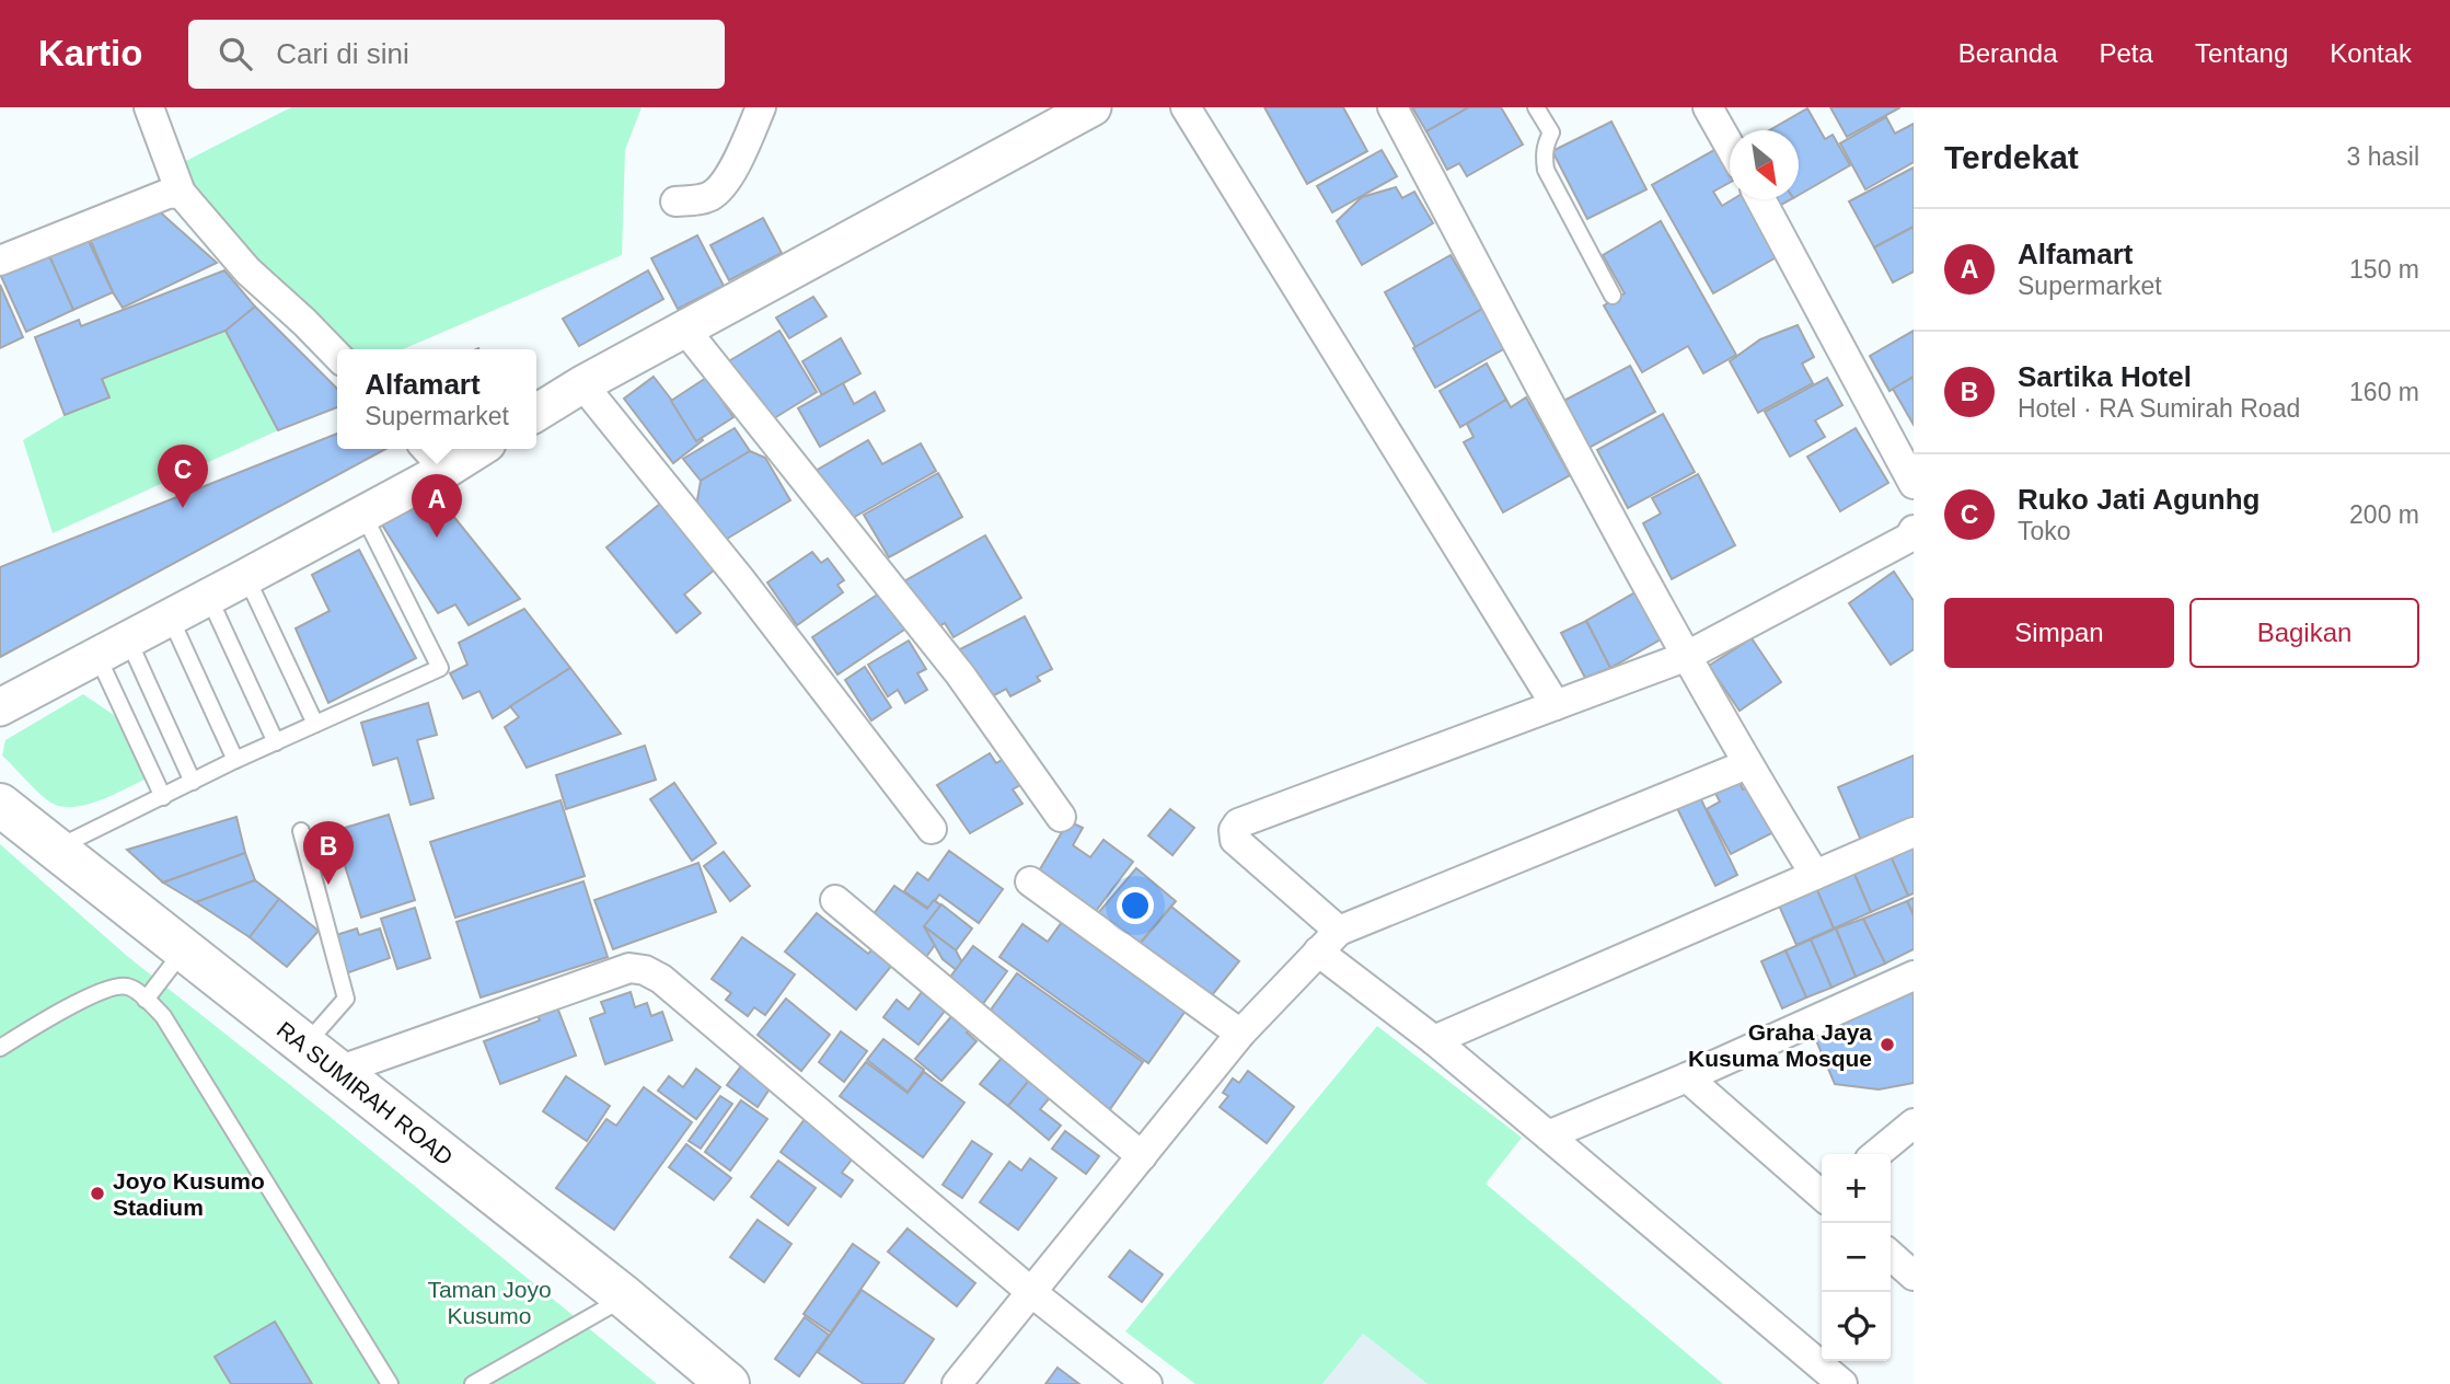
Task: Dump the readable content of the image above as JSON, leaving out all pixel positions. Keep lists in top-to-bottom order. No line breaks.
{"streets":{"main road":["RA SUMIRAH ROAD"]},"parks":["Taman Joyo Kusumo"],"places":["Graha Jaya Kusuma Mosque","Joyo Kusumo Stadium"],"north":"bottom right","page":{"header":"Kartio","search":"Cari di sini","nav":["Beranda","Peta","Tentang","Kontak"],"heading":["Terdekat","3 hasil"],"list":[{"mark":"A","name":"Alfamart","note":"Supermarket","value":"150 m"},{"mark":"B","name":"Sartika Hotel","note":"Hotel · RA Sumirah Road","value":"160 m"},{"mark":"C","name":"Ruko Jati Agunhg","note":"Toko","value":"200 m"}],"popup":["Alfamart","Supermarket"],"pins":["C","A","B"],"buttons":["Simpan","Bagikan"],"map_buttons":["+","−"]}}
